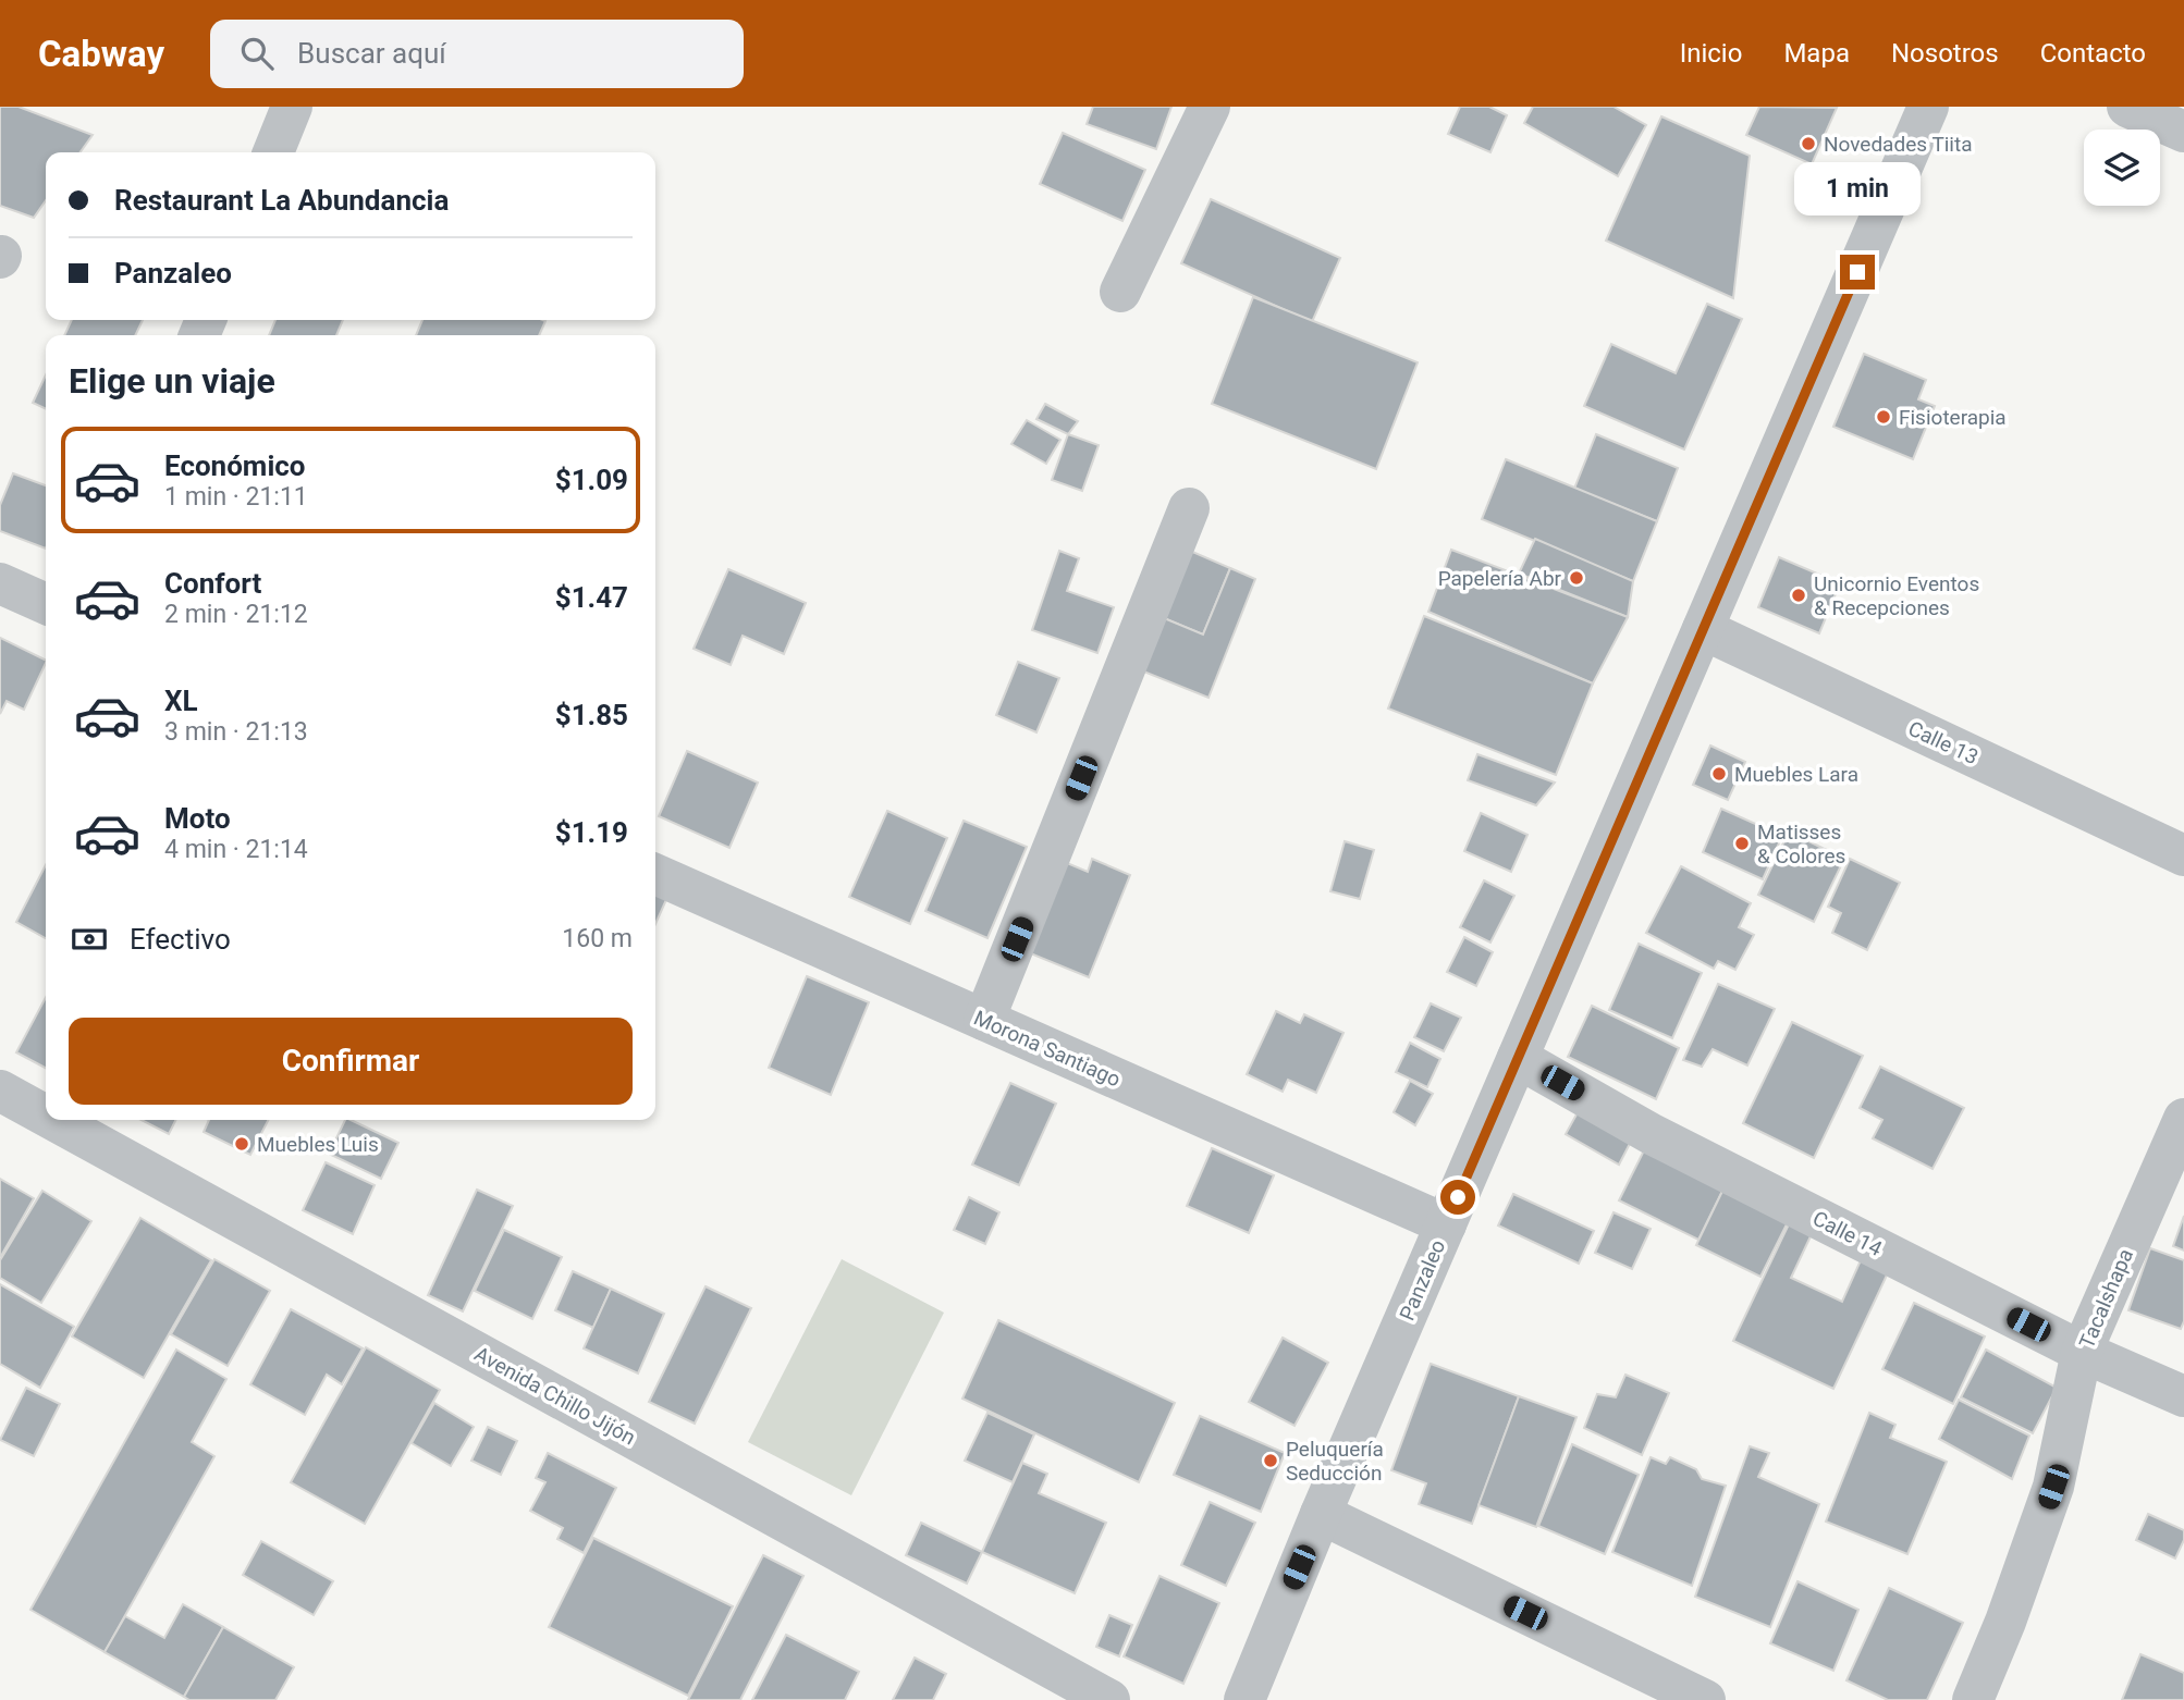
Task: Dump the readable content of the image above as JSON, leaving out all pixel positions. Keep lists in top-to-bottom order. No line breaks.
{"streets":{"street":["Calle 13","Morona Santiago","Calle 14","Panzaleo","Tacalshapa","Avenida Chillo Jijón"]},"crossings":[["Calle 13","Panzaleo"],["Morona Santiago","Panzaleo"],["Calle 14","Panzaleo"],["Calle 14","Tacalshapa"]],"places":["Novedades Tiita","Fisioterapia","Papelería Abr","Unicornio Eventos & Recepciones","Muebles Lara","Matisses & Colores","Muebles Luis","Peluquería Seducción"],"page":{"header":"Cabway","search":"Buscar aquí","nav":["Inicio","Mapa","Nosotros","Contacto"],"banner":["Restaurant La Abundancia","Panzaleo"],"bubble":"1 min","heading":"Elige un viaje","list":[{"name":"Económico","note":"1 min · 21:11","value":"$1.09"},{"name":"Confort","note":"2 min · 21:12","value":"$1.47"},{"name":"XL","note":"3 min · 21:13","value":"$1.85"},{"name":"Moto","note":"4 min · 21:14","value":"$1.19"}],"pay":["Efectivo","160 m"],"buttons":"Confirmar"}}
